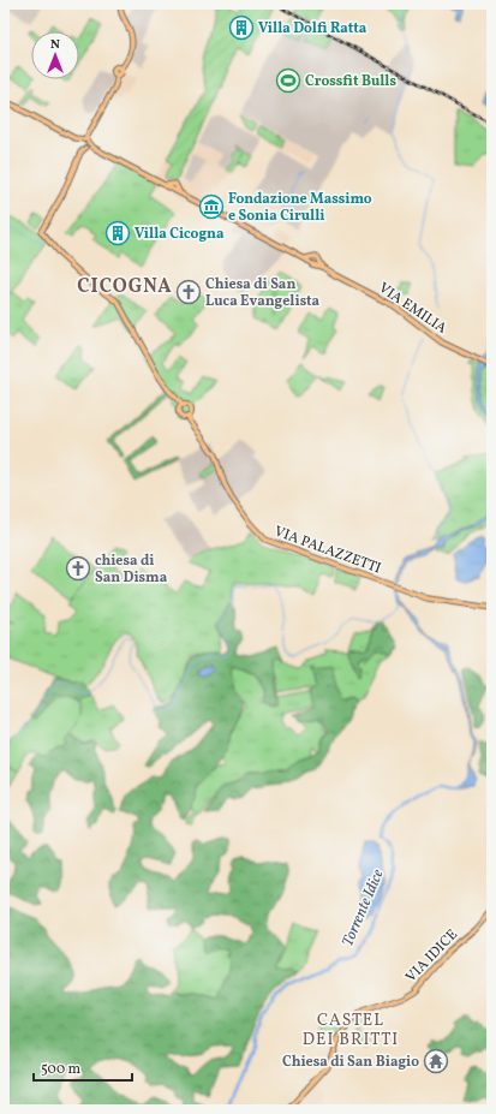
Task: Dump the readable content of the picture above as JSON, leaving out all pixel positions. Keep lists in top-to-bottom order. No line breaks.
{"streets":{"main road":["VIA EMILIA","VIA PALAZZETTI","VIA IDICE"]},"districts":["CICOGNA","CASTEL DEI BRITTI"],"water":["Torrente Idice"],"places":{"building":["Villa Dolfi Ratta","Villa Cicogna"],"sports":["Crossfit Bulls"],"museum":["Fondazione Massimo e Sonia Cirulli"],"church":["Chiesa di San Luca Evangelista","chiesa di San Disma"],"temple":["Chiesa di San Biagio"]},"scale_bar":"500 m","north":"top"}
